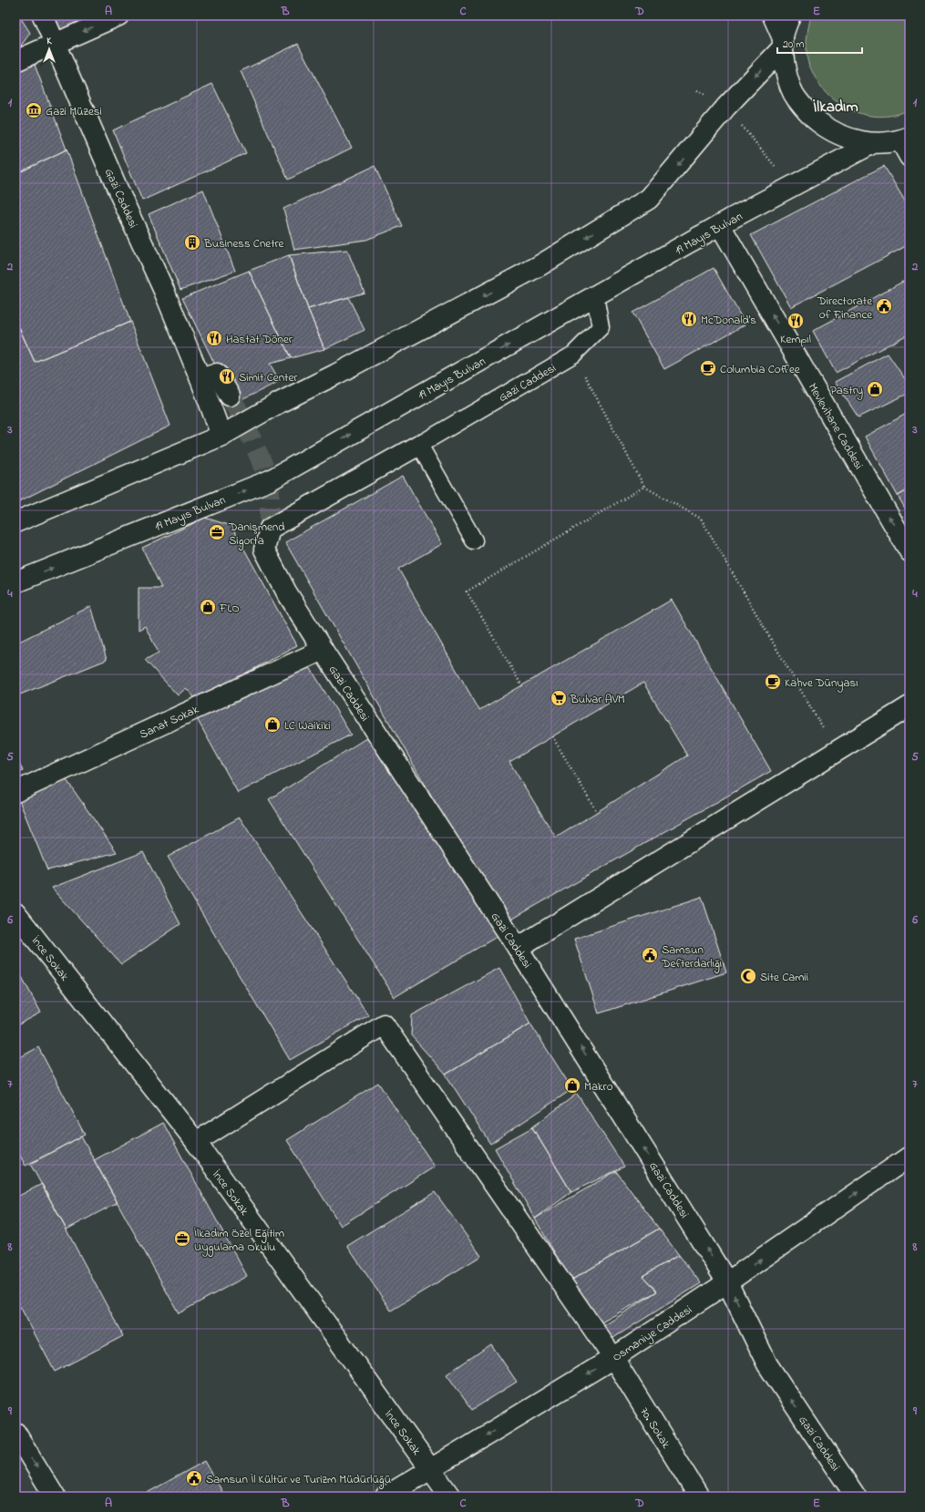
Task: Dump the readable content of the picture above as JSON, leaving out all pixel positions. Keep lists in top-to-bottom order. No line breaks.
{"streets":{"street":["Gazi Caddesi","19 Mayıs Bulvarı","Mevlevihane Caddesi","Sanat Sokak","İnce Sokak","Osmaniye Caddesi","70. Sokak"]},"crossings":[["Gazi Caddesi","19 Mayıs Bulvarı"],["Gazi Caddesi","Sanat Sokak"],["Gazi Caddesi","Osmaniye Caddesi"],["19 Mayıs Bulvarı","Mevlevihane Caddesi"],["İnce Sokak","Osmaniye Caddesi"],["İnce Sokak","70. Sokak"],["Osmaniye Caddesi","70. Sokak"]],"one_way":["Mevlevihane Caddesi"],"districts":["İlkadım"],"places":{"museum":["Gazi Müzesi"],"building":["Business Cnetre"],"public building":["Directorate of Finance","Samsun Defterdarlığı","Samsun İl Kültür ve Turizm Müdürlüğü"],"restaurant":["McDonald's","Kempıl","Hastat Döner","Simit Center"],"cafe":["Columbia Coffee","Kahve Dünyası"],"shop":["Pastry","FLO","LC Waikiki","Makro"],"office":["Danişmend Sigorta","İlkadım Özel Eğitim Uygulama Okulu"],"supermarket":["Bulvar AVM"],"mosque":["Site Camii"]},"scale_bar":"20 m","north":"top","grid":{"columns":["A","B","C","D","E"],"rows":["1","2","3","4","5","6","7","8","9"]}}
